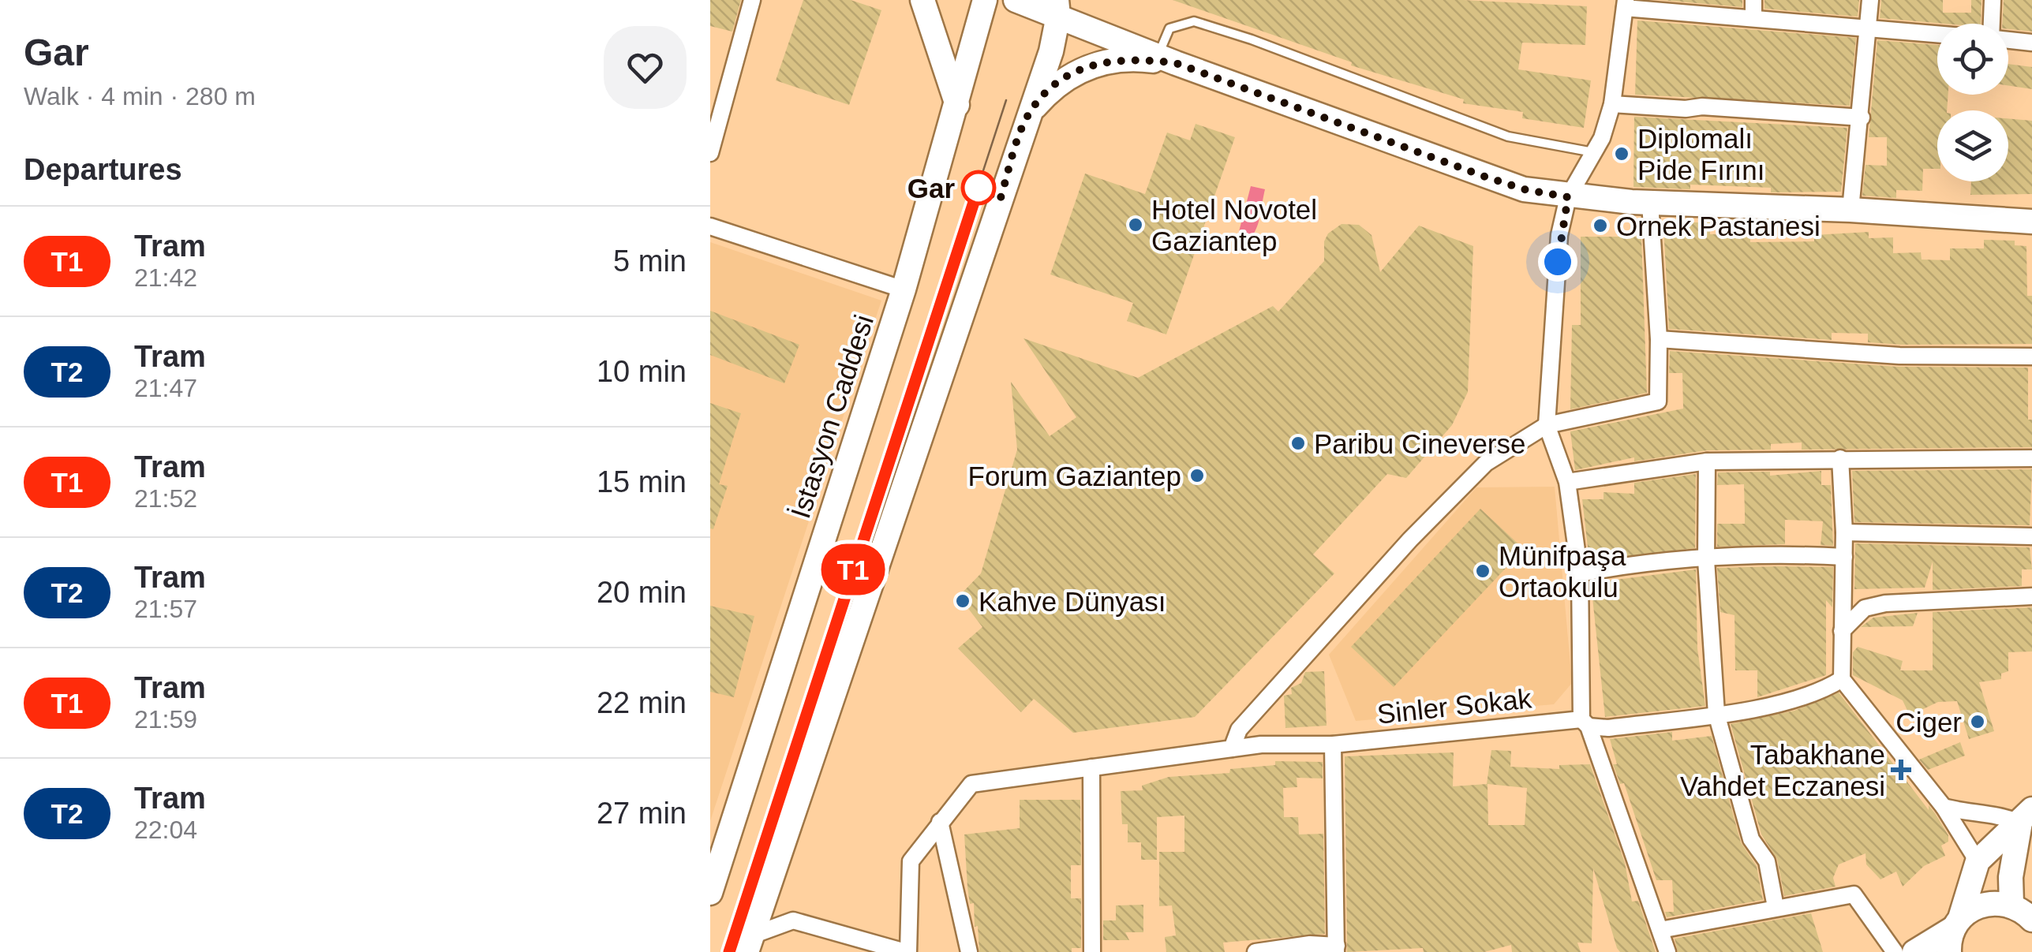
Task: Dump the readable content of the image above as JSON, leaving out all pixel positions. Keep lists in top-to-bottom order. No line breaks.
{"streets":{"street":["İstasyon Caddesi","Sinler Sokak"]},"places":{"other":["Diplomalı Pide Fırını","Gar","Hotel Novotel Gaziantep","Ornek Pastanesi","Paribu Cineverse","Forum Gaziantep","Münifpaşa Ortaokulu","Kahve Dünyası","Ciger"],"health":["Tabakhane Vahdet Eczanesi"]},"lines":["tram line T1"],"page":{"heading":[["Gar","Walk · 4 min · 280 m"],"Departures"],"on_map":"T1","list":[{"mark":"T1","name":"Tram","note":"21:42","value":"5 min"},{"mark":"T2","name":"Tram","note":"21:47","value":"10 min"},{"mark":"T1","name":"Tram","note":"21:52","value":"15 min"},{"mark":"T2","name":"Tram","note":"21:57","value":"20 min"},{"mark":"T1","name":"Tram","note":"21:59","value":"22 min"},{"mark":"T2","name":"Tram","note":"22:04","value":"27 min"}]}}
